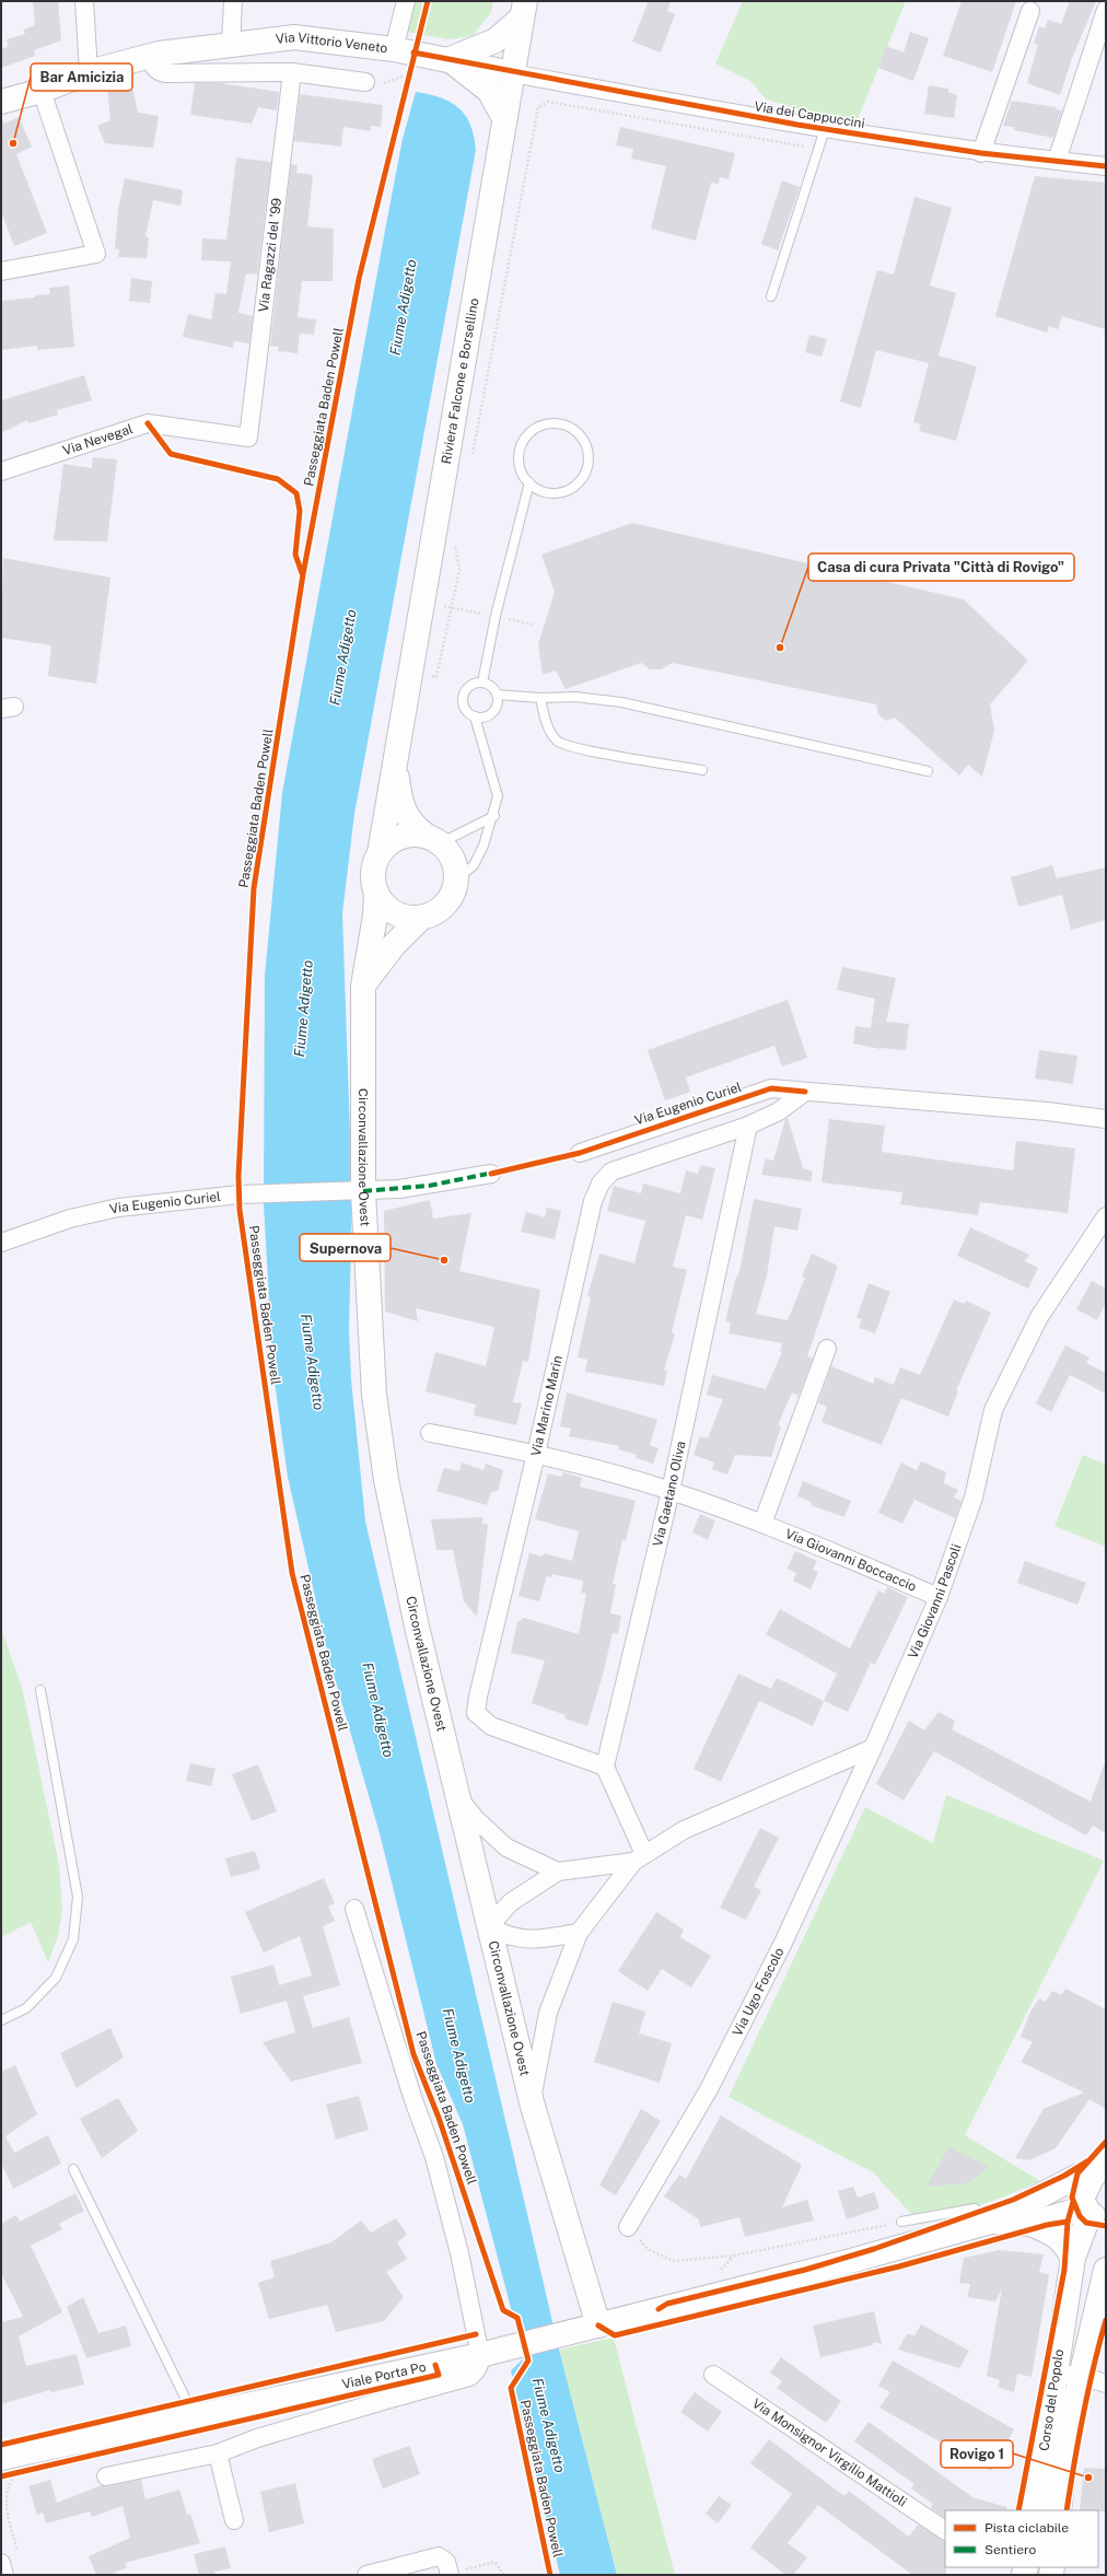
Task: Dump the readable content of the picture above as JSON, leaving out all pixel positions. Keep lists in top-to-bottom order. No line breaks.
{"streets":{"main road":["Via Vittorio Veneto","Riviera Falcone e Borsellino","Circonvallazione Ovest","Viale Porta Po","Corso del Popolo"],"street":["Via dei Cappuccini","Via Ragazzi del '99","Via Nevegal","Via Eugenio Curiel","Via Marino Marin","Via Gaetano Oliva","Via Giovanni Boccaccio","Via Giovanni Pascoli","Via Ugo Foscolo","Via Monsignor Virgilio Mattioli"],"cycle path":["Passeggiata Baden Powell"]},"crossings":[["Via Vittorio Veneto","Via dei Cappuccini"],["Via Vittorio Veneto","Riviera Falcone e Borsellino"],["Via dei Cappuccini","Riviera Falcone e Borsellino"],["Via Ragazzi del '99","Via Nevegal"],["Riviera Falcone e Borsellino","Circonvallazione Ovest"],["Via Eugenio Curiel","Circonvallazione Ovest"],["Via Eugenio Curiel","Via Marino Marin"],["Circonvallazione Ovest","Viale Porta Po"],["Via Marino Marin","Via Gaetano Oliva"],["Via Marino Marin","Via Giovanni Boccaccio"],["Via Gaetano Oliva","Via Giovanni Boccaccio"],["Via Giovanni Boccaccio","Via Giovanni Pascoli"],["Via Giovanni Pascoli","Via Ugo Foscolo"],["Viale Porta Po","Corso del Popolo"]],"water":["Fiume Adigetto"],"places":["Bar Amicizia","Casa di cura Privata \"Città di Rovigo\"","Supernova","Rovigo 1"],"legend":["Pista ciclabile","Sentiero"]}
